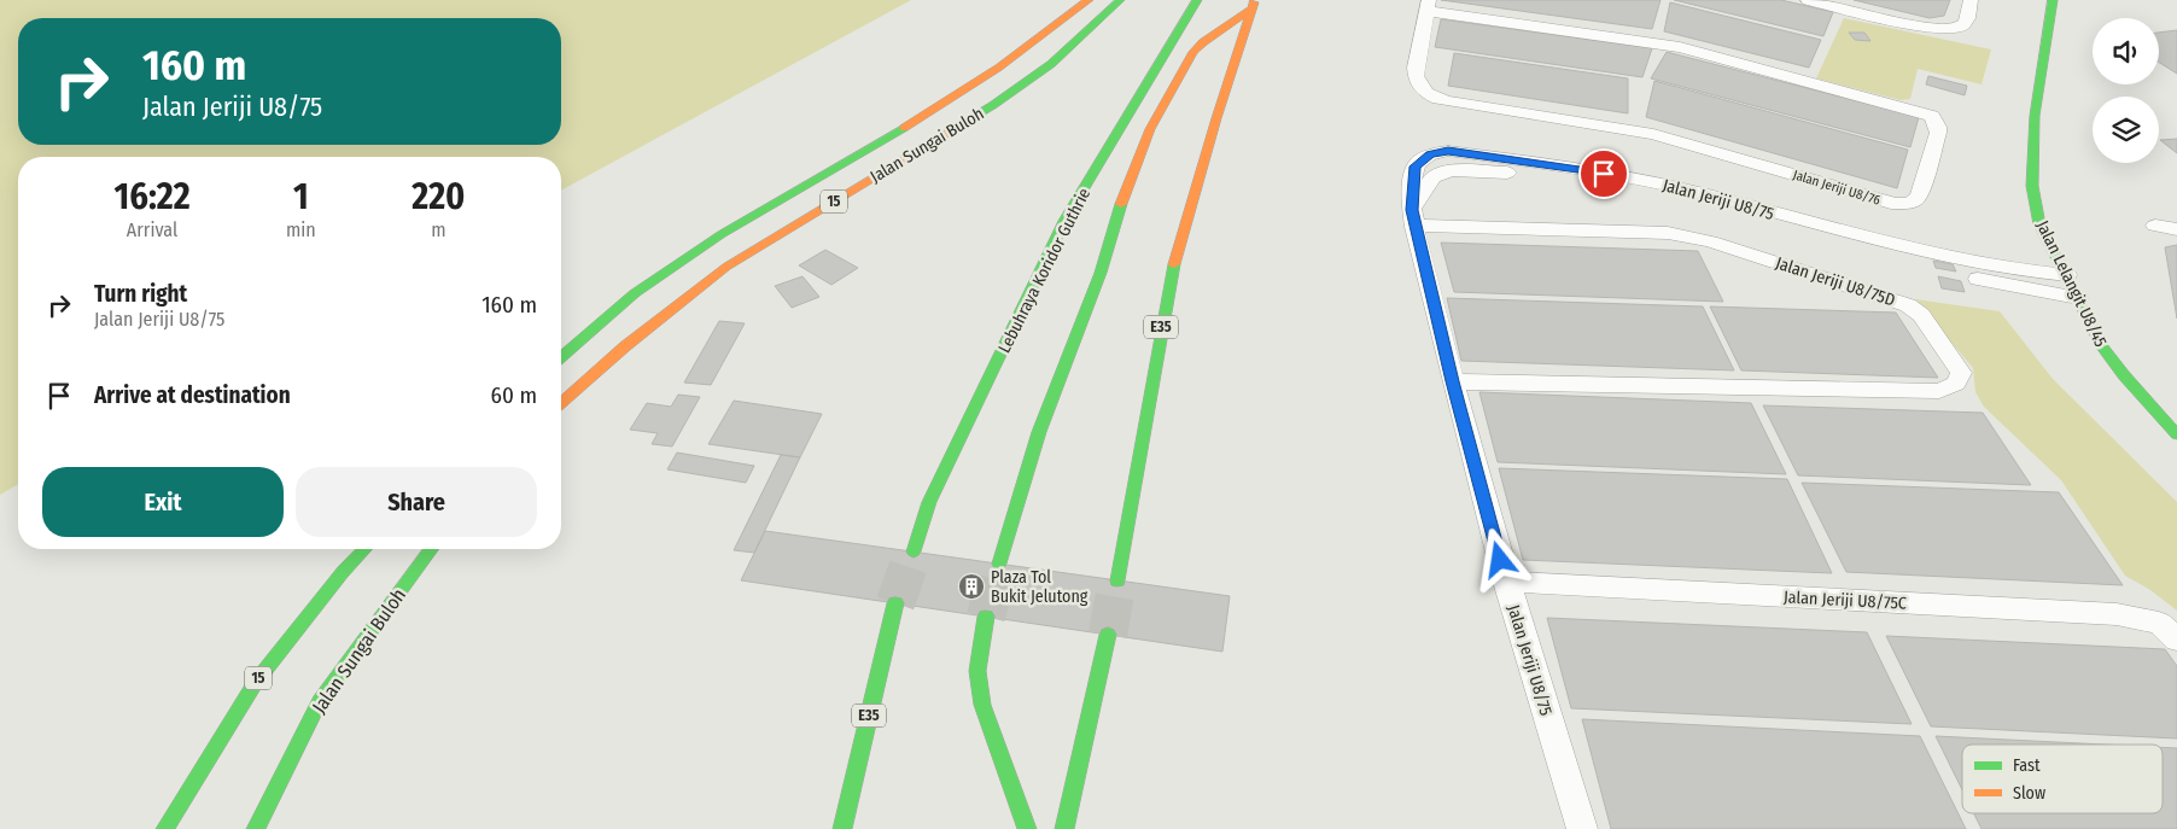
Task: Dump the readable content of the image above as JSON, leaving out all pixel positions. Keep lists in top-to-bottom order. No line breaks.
{"streets":{"main road":["Jalan Sungai Buloh","15","Lebuhraya Koridor Guthrie","Jalan Lelangit U8/45","E35"],"street":["Jalan Jeriji U8/76","Jalan Jeriji U8/75","Jalan Jeriji U8/75D","Jalan Jeriji U8/75C"]},"crossings":[["Jalan Jeriji U8/75","Jalan Jeriji U8/75D"],["Jalan Jeriji U8/75","Jalan Lelangit U8/45"],["Jalan Jeriji U8/75","Jalan Jeriji U8/75C"]],"places":{"building":["Plaza Tol Bukit Jelutong"]},"legend":["Fast","Slow"],"page":{"turn":["160 m","Jalan Jeriji U8/75"],"eta":["16:22","Arrival","1","min","220","m"],"list":[{"name":"Turn right","note":"Jalan Jeriji U8/75","value":"160 m"},{"name":"Arrive at destination","value":"60 m"}],"buttons":["Exit","Share"]}}
